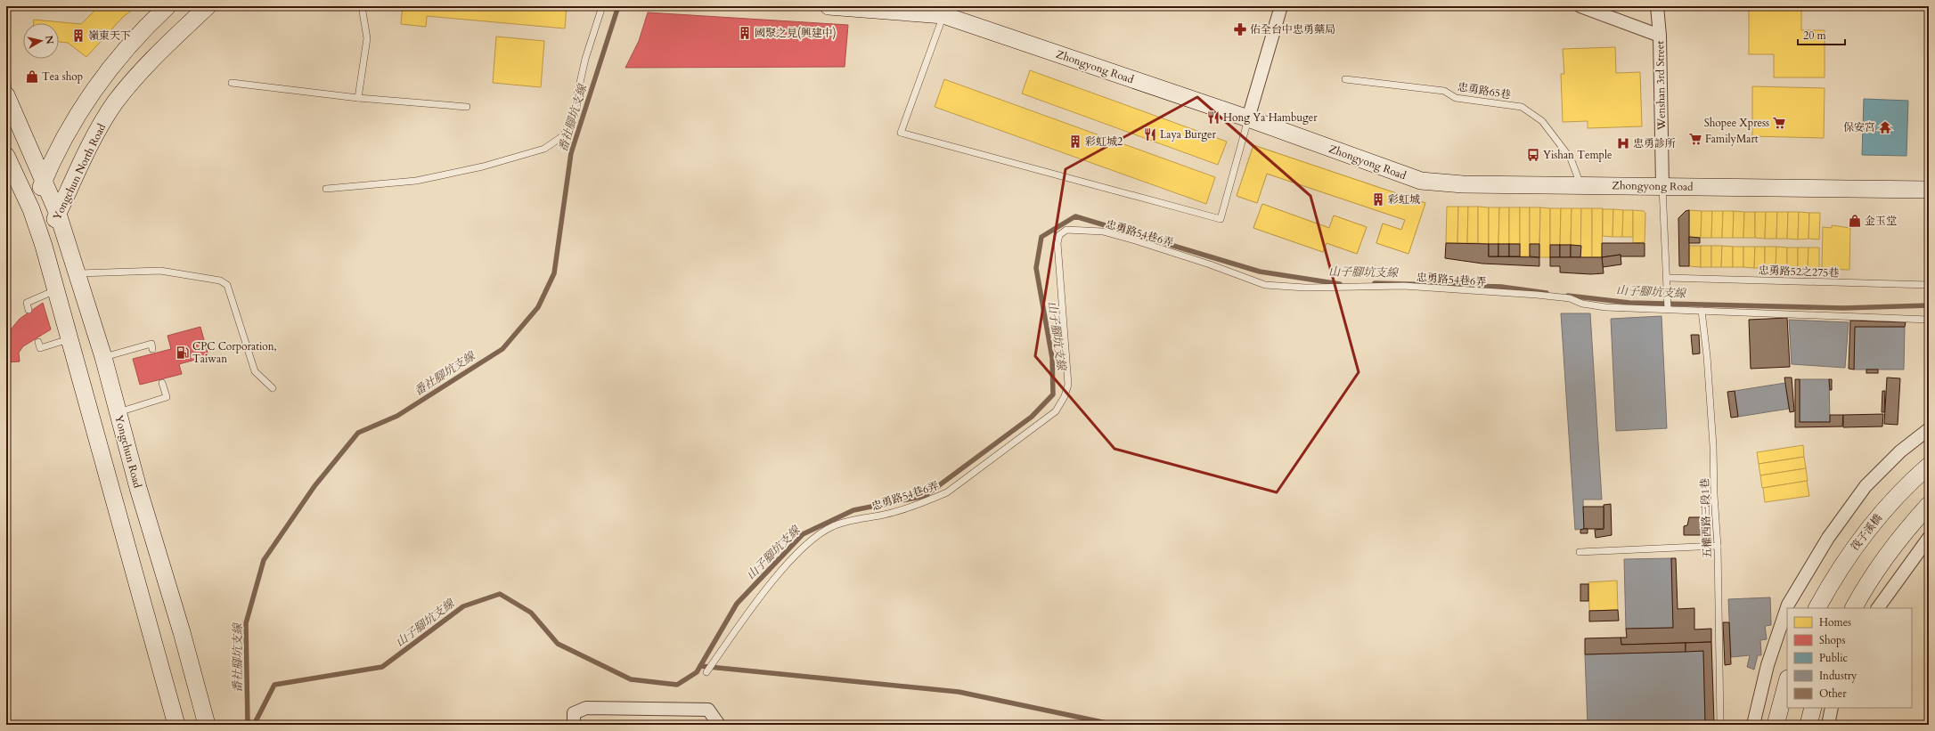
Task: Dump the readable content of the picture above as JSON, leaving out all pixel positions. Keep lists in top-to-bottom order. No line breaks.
{"streets":{"street":["Zhongyong Road","Wenshan 3rd Street","Yongchun North Road","Yongchun Road","筏子溪橋"],"lane":["忠勇路65巷","忠勇路54巷6弄","忠勇路52之275巷","五權西路三段1巷"]},"crossings":[["Zhongyong Road","Wenshan 3rd Street"],["Zhongyong Road","忠勇路65巷"],["Yongchun North Road","Yongchun Road"],["忠勇路54巷6弄","五權西路三段1巷"]],"water":["番社腳坑支線","山子腳坑支線"],"places":{"pharmacy":["佑全台中忠勇藥局"],"building":["國聚之見(興建中)","嶺東天下","彩虹城2","彩虹城"],"shop":["Tea shop","金玉堂"],"restaurant":["Hong Ya Hambuger","Laya Burger"],"supermarket":["Shopee Xpress","FamilyMart"],"temple":["保安宮"],"hospital":["忠勇診所"],"bus stop":["Yishan Temple"],"fuel station":["CPC Corporation, Taiwan"]},"legend":["Homes","Shops","Public","Industry","Other"],"scale_bar":"20 m","north":"right"}
